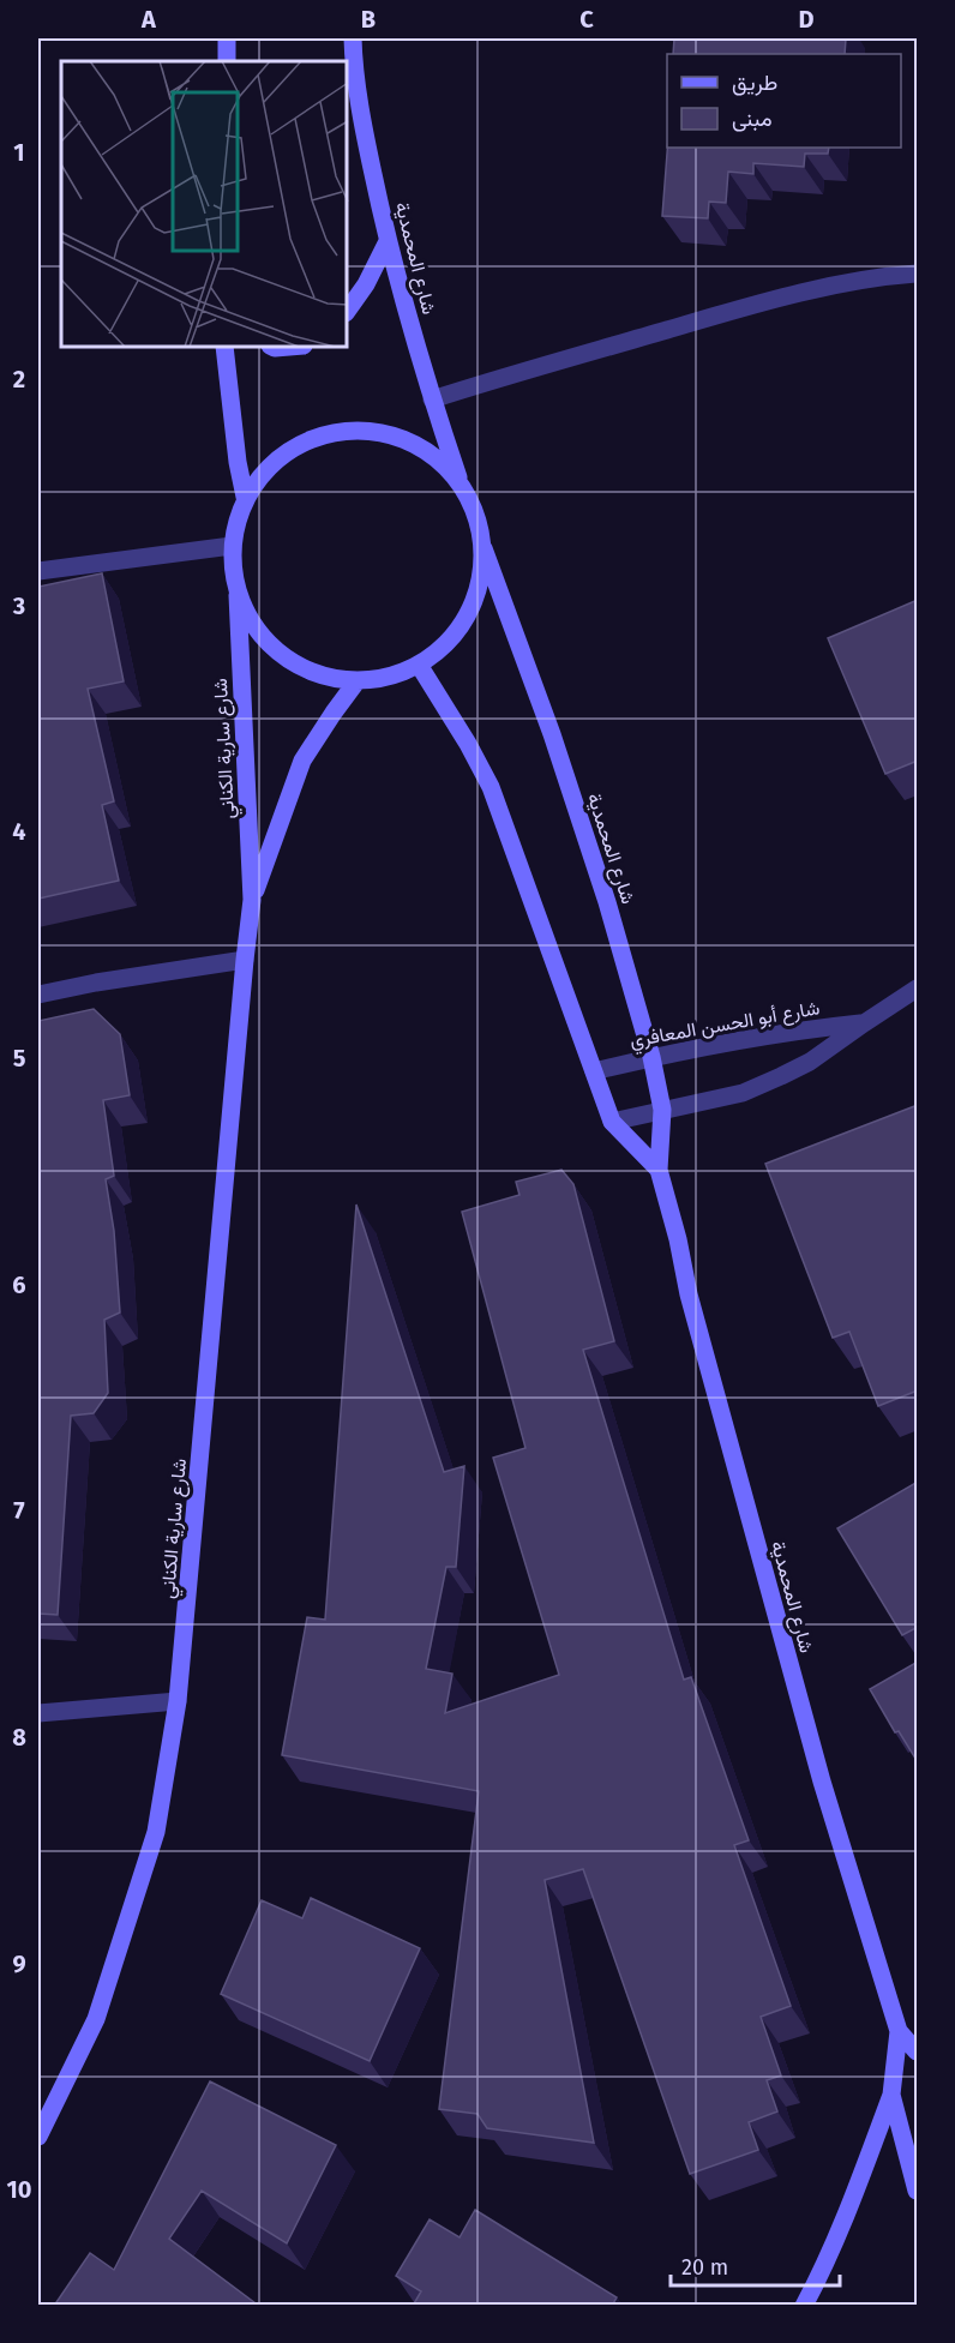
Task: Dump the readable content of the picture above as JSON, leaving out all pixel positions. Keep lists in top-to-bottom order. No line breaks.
{"streets":{"street":["شارع المحمدية","شارع سارية الكناني","شارع أبو الحسن المعافري"]},"crossings":[["شارع المحمدية","شارع سارية الكناني"],["شارع المحمدية","شارع أبو الحسن المعافري"]],"legend":["طريق","مبنى"],"scale_bar":"20 m","grid":{"columns":["A","B","C","D"],"rows":["1","2","3","4","5","6","7","8","9","10"]}}
